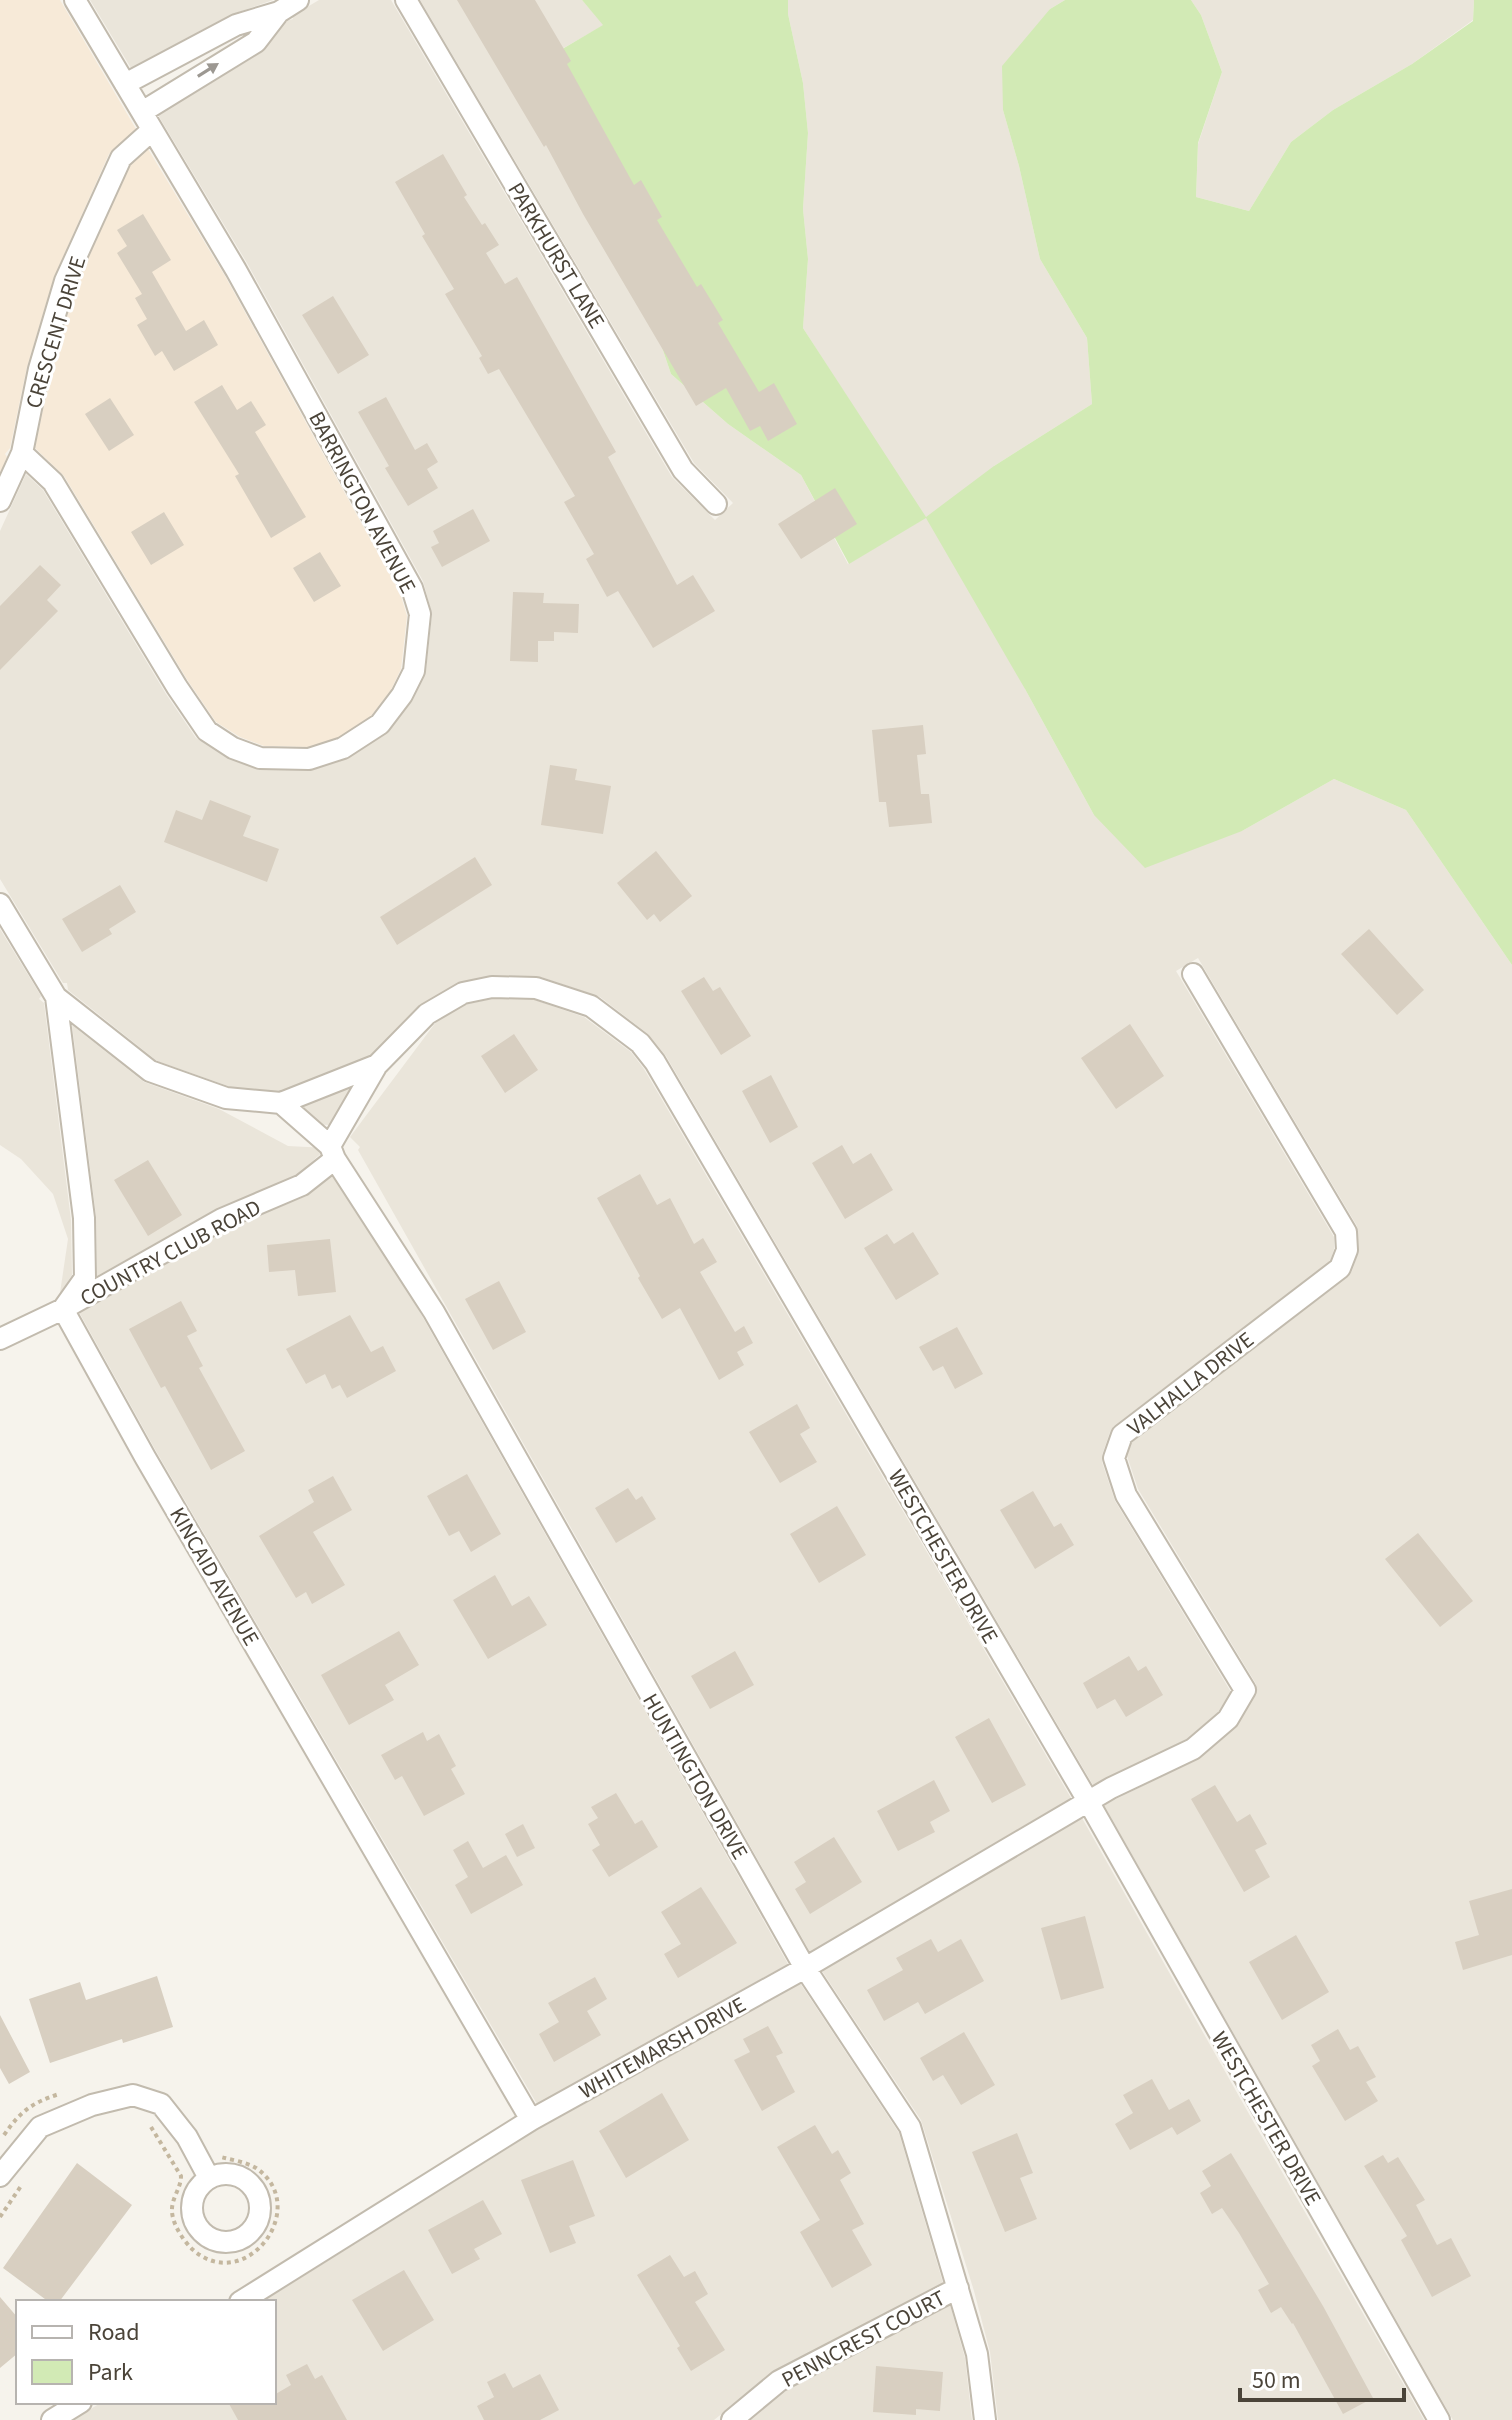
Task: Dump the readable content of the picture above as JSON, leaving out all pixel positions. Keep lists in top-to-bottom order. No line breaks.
{"streets":{"street":["PARKHURST LANE","CRESCENT DRIVE","BARRINGTON AVENUE","COUNTRY CLUB ROAD","VALHALLA DRIVE","WESTCHESTER DRIVE","KINCAID AVENUE","HUNTINGTON DRIVE","WHITEMARSH DRIVE","PENNCREST COURT"]},"crossings":[["CRESCENT DRIVE","BARRINGTON AVENUE"],["COUNTRY CLUB ROAD","WESTCHESTER DRIVE"],["COUNTRY CLUB ROAD","KINCAID AVENUE"],["COUNTRY CLUB ROAD","HUNTINGTON DRIVE"],["VALHALLA DRIVE","WESTCHESTER DRIVE"],["VALHALLA DRIVE","WHITEMARSH DRIVE"],["WESTCHESTER DRIVE","HUNTINGTON DRIVE"],["WESTCHESTER DRIVE","WHITEMARSH DRIVE"],["KINCAID AVENUE","WHITEMARSH DRIVE"],["HUNTINGTON DRIVE","WHITEMARSH DRIVE"],["HUNTINGTON DRIVE","PENNCREST COURT"]],"legend":["Road","Park"],"scale_bar":"50 m"}
